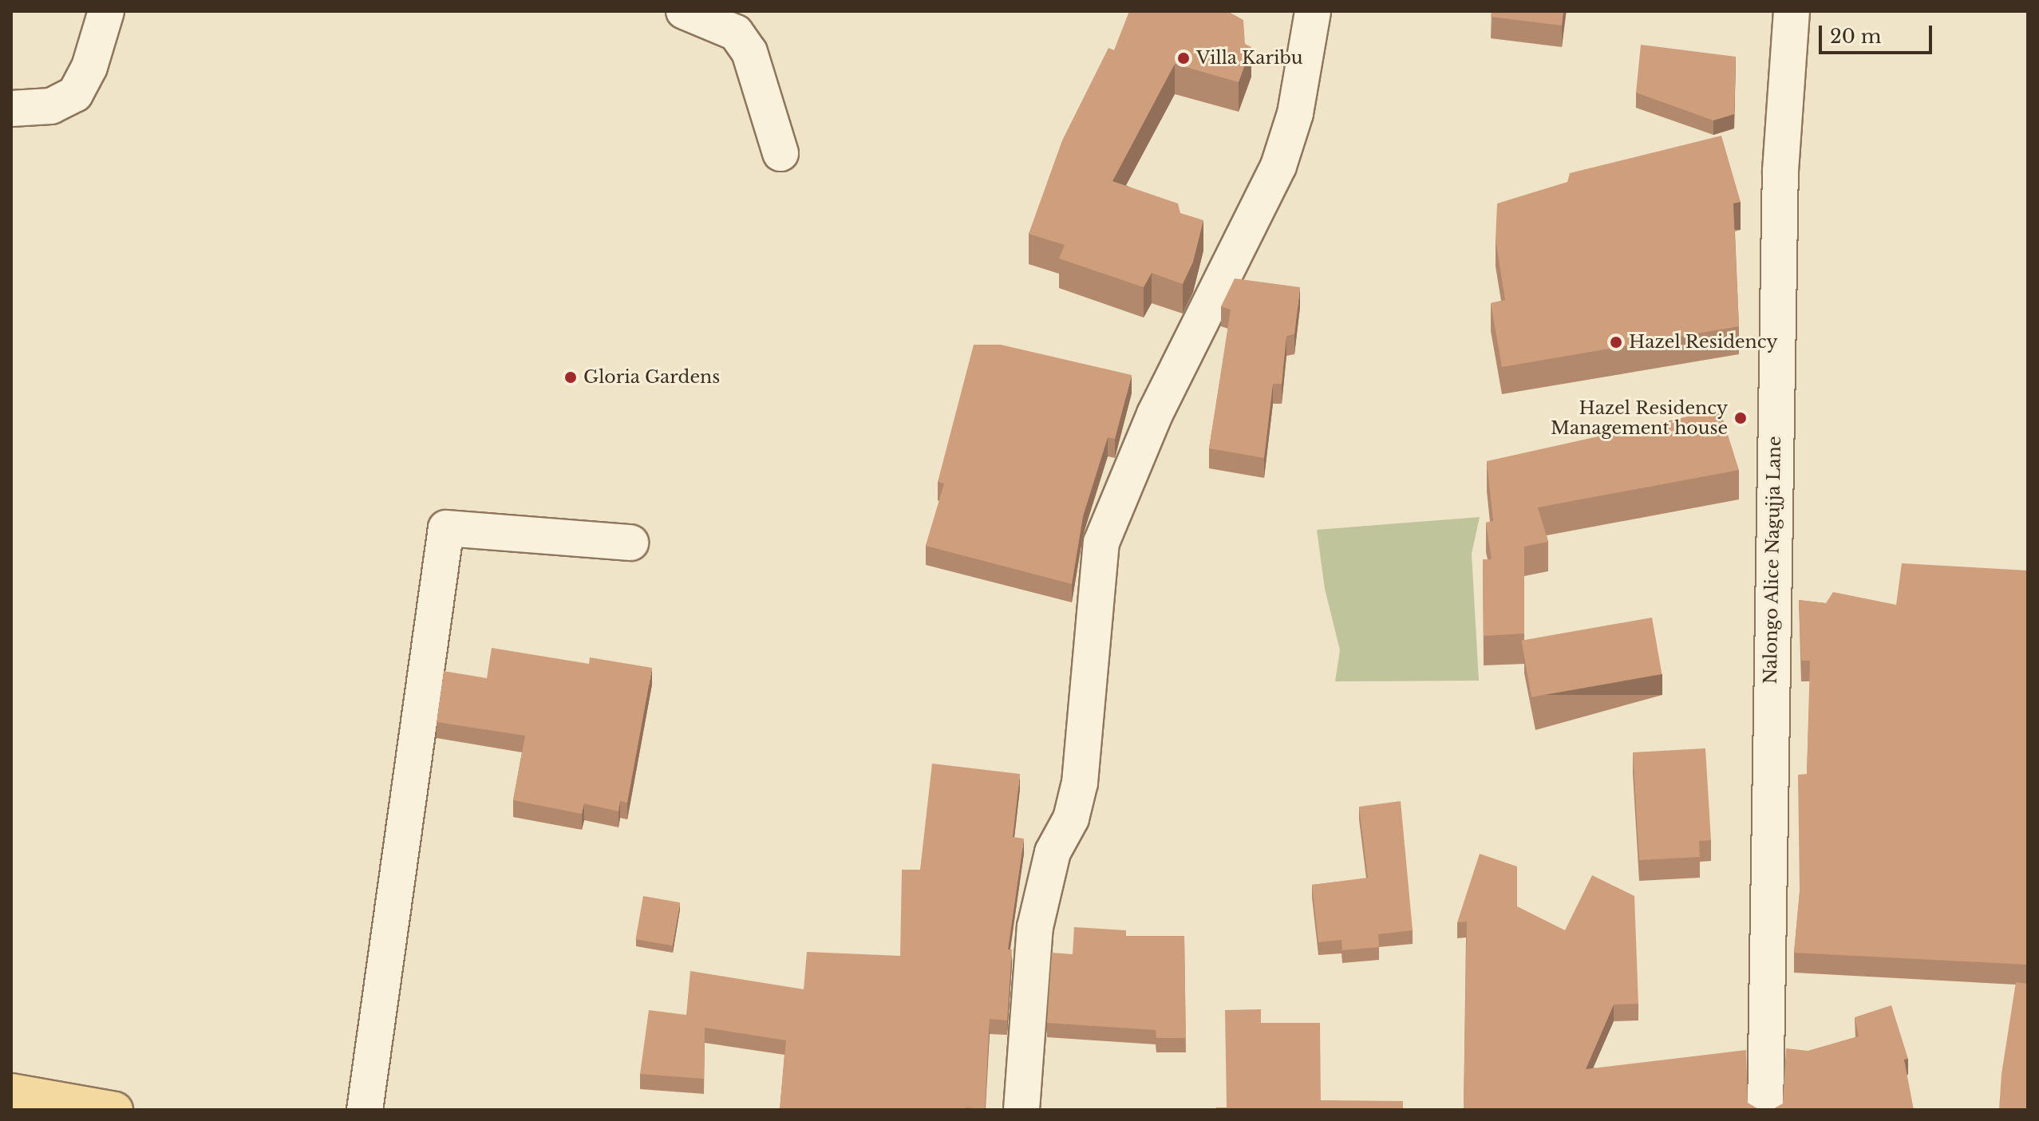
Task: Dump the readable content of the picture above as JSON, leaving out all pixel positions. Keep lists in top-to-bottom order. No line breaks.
{"streets":{"street":["Nalongo Alice Nagujja Lane"]},"places":["Villa Karibu","Hazel Residency","Gloria Gardens","Hazel Residency Management house"],"scale_bar":"20 m"}
